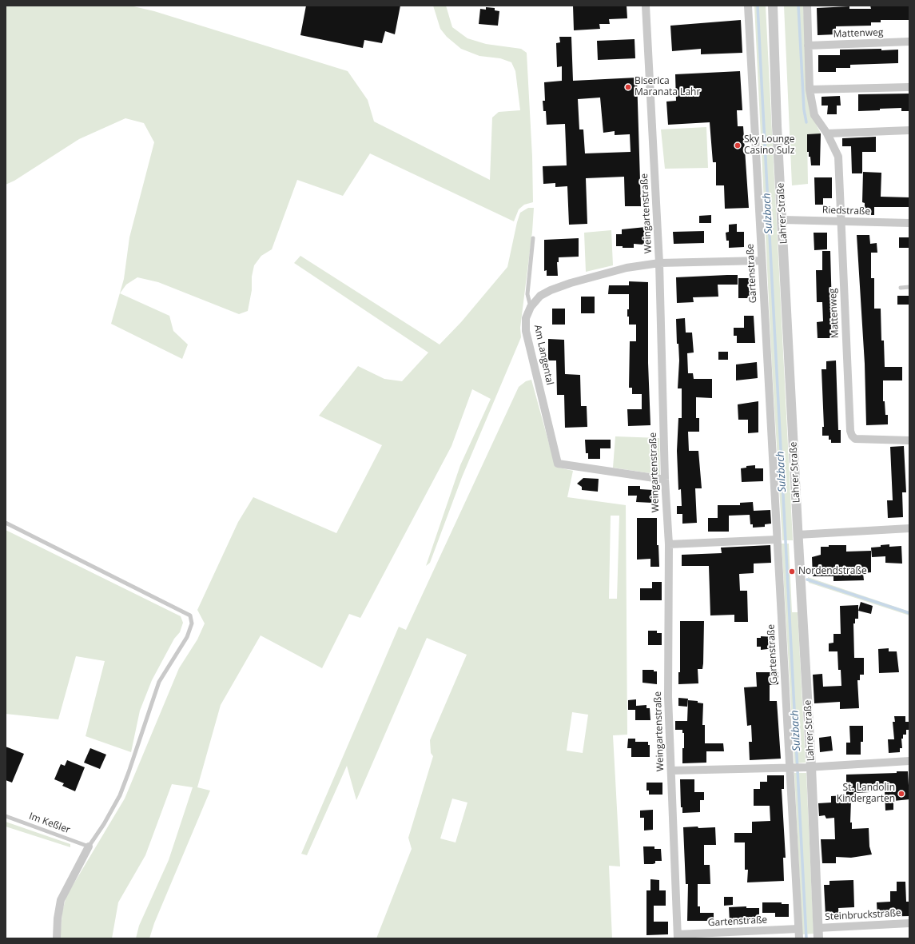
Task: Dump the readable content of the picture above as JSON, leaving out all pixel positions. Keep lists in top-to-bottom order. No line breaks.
{"streets":{"street":["Mattenweg","Riedstraße","Weingartenstraße","Lahrer Straße","Gartenstraße","Am Langental","Steinbruckstraße"],"lane":["Im Keßler"]},"crossings":[["Mattenweg","Riedstraße"],["Riedstraße","Lahrer Straße"],["Weingartenstraße","Gartenstraße"],["Weingartenstraße","Am Langental"],["Lahrer Straße","Steinbruckstraße"],["Gartenstraße","Am Langental"]],"water":["Sulzbach"],"places":["Biserica Maranata Lahr","Sky Lounge Casino Sulz","Nordendstraße","St. Landolin Kindergarten"]}
